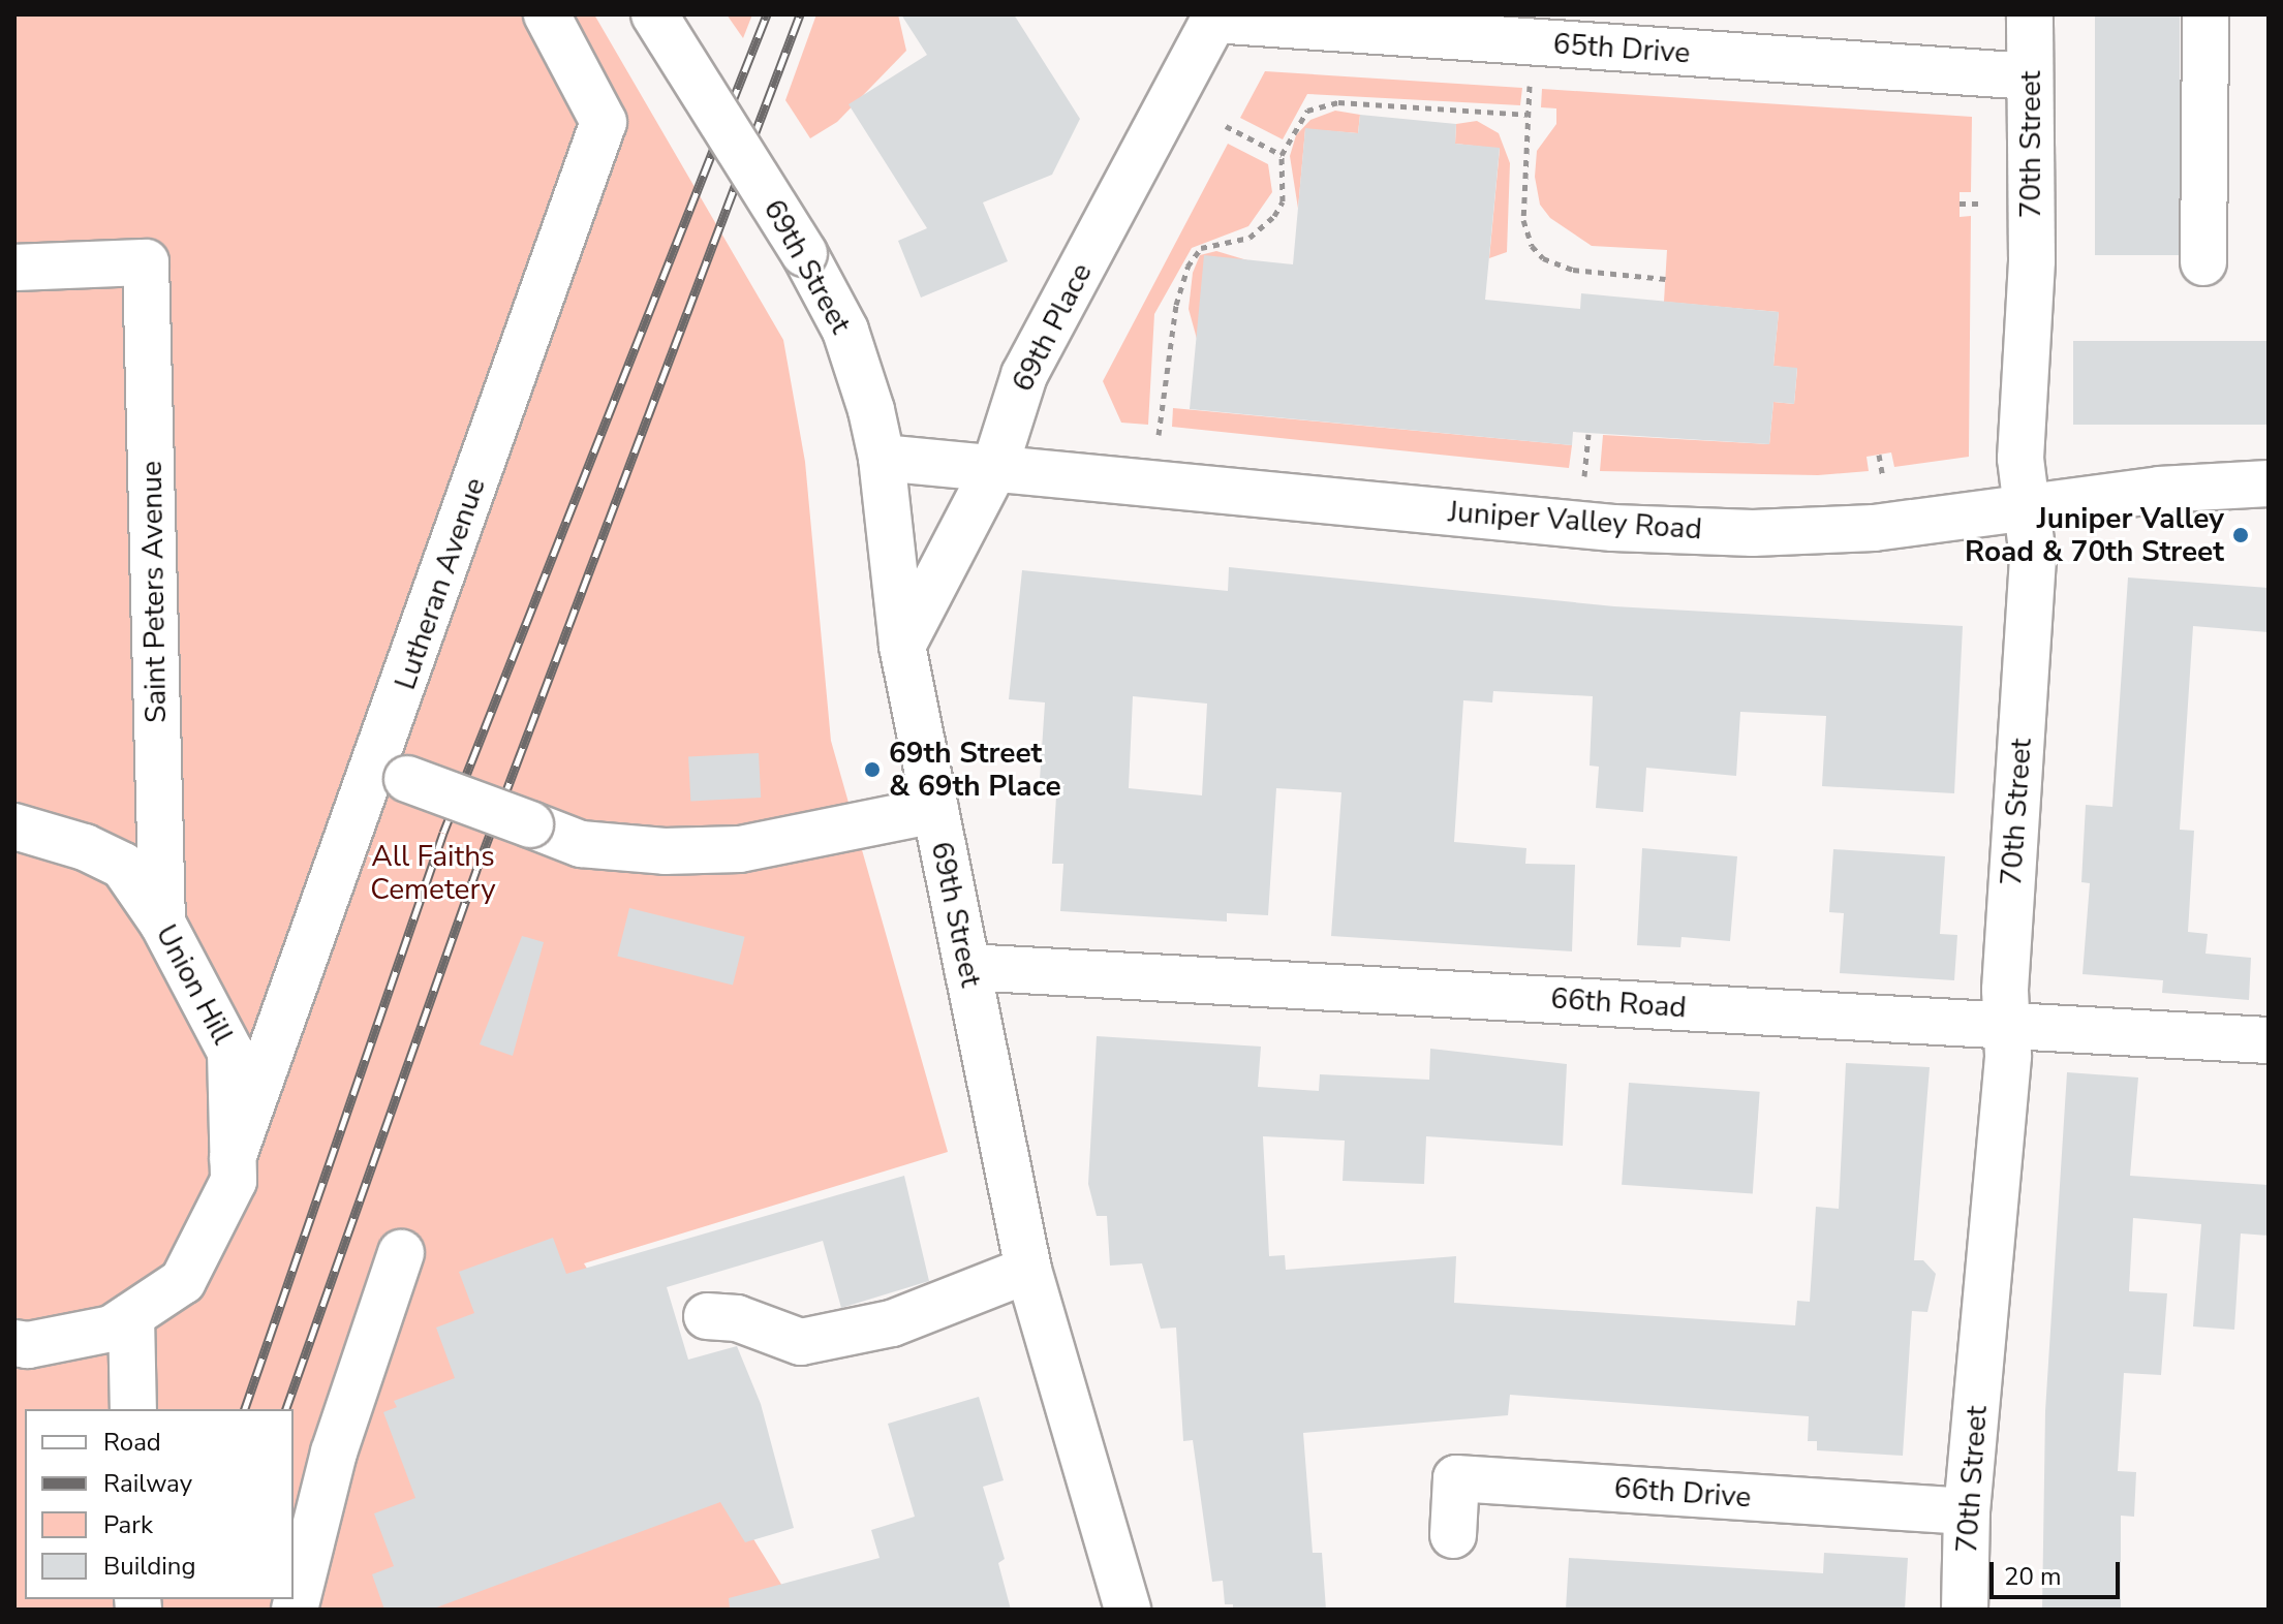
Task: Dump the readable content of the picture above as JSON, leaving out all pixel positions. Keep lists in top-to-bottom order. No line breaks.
{"streets":{"street":["65th Drive","70th Street","69th Street","69th Place","Juniper Valley Road","Lutheran Avenue","Saint Peters Avenue","Union Hill","66th Road","66th Drive"]},"crossings":[["65th Drive","70th Street"],["65th Drive","69th Place"],["70th Street","Juniper Valley Road"],["70th Street","66th Road"],["70th Street","66th Drive"],["69th Street","69th Place"],["69th Street","Juniper Valley Road"],["69th Street","66th Road"],["69th Place","Juniper Valley Road"],["Lutheran Avenue","Union Hill"],["Saint Peters Avenue","Union Hill"]],"parks":["All Faiths Cemetery"],"places":["Juniper Valley Road & 70th Street","69th Street & 69th Place"],"legend":["Road","Railway","Park","Building"],"scale_bar":"20 m"}
